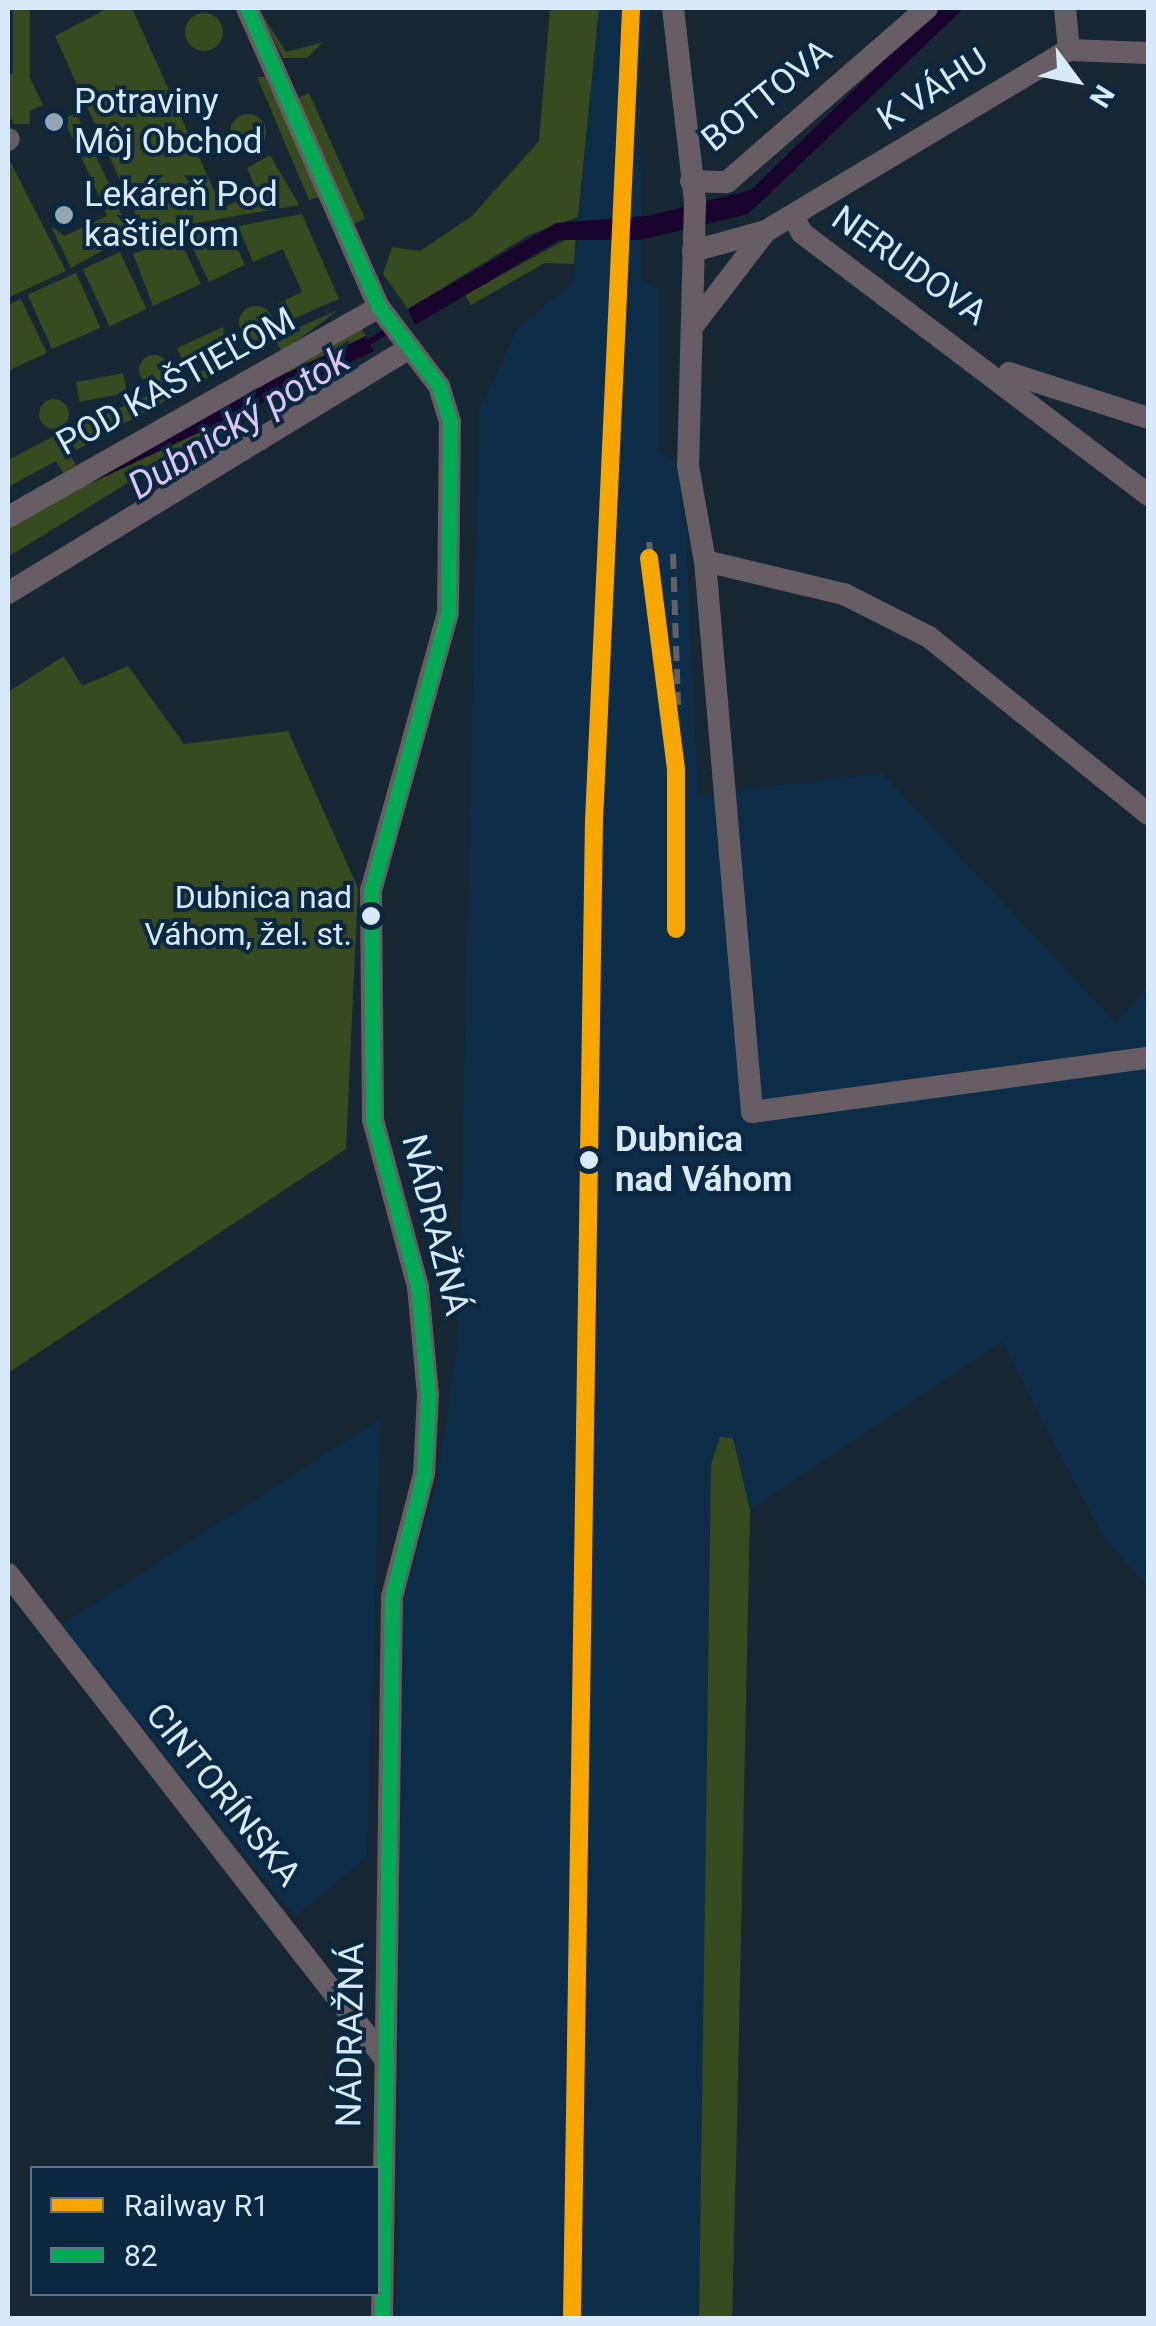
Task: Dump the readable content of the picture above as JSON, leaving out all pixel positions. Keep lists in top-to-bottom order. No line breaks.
{"streets":{"street":["K VÁHU","BOTTOVA","NERUDOVA","POD KAŠTIEĽOM","NÁDRAŽNÁ","CINTORÍNSKA"]},"crossings":[["K VÁHU","NERUDOVA"],["POD KAŠTIEĽOM","NÁDRAŽNÁ"],["NÁDRAŽNÁ","CINTORÍNSKA"]],"water":["Dubnický potok"],"places":["Potraviny Môj Obchod","Lekáreň Pod kaštieľom","Dubnica nad Váhom, žel. st.","Dubnica nad Váhom"],"lines":["rail line R1","transit line 82"],"legend":["Railway R1","82"],"north":"bottom right"}
